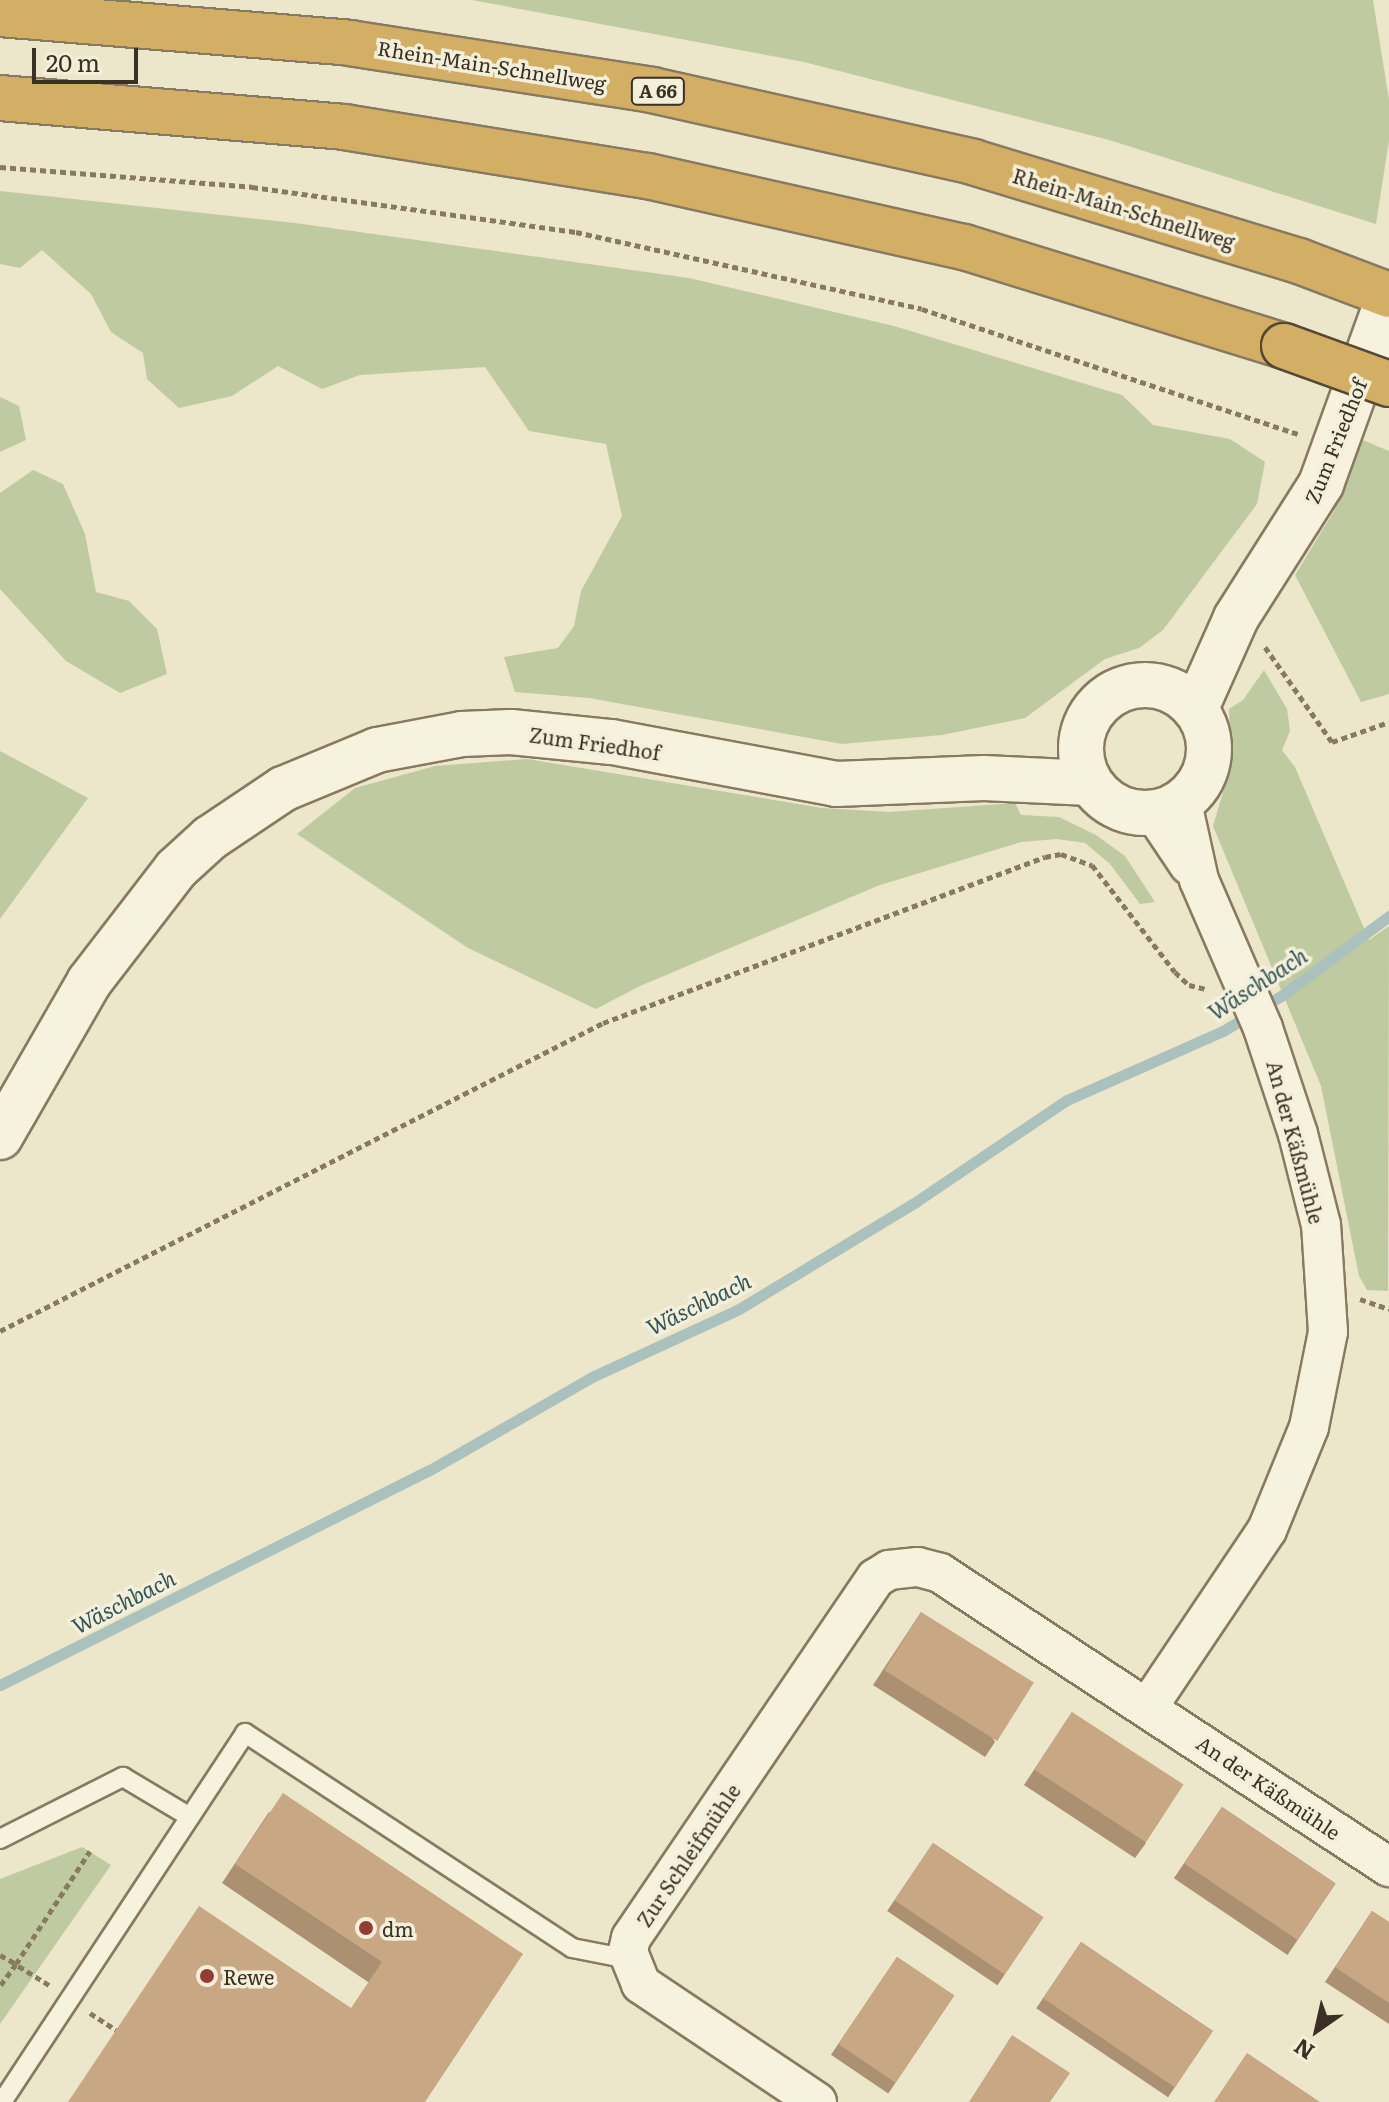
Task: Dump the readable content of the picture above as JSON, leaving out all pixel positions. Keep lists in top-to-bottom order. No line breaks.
{"streets":{"highway":["Rhein-Main-Schnellweg","A 66"],"street":["Zum Friedhof","An der Käßmühle","Zur Schleifmühle"]},"crossings":[["Rhein-Main-Schnellweg","Zum Friedhof"],["Zum Friedhof","An der Käßmühle"],["An der Käßmühle","Zur Schleifmühle"]],"water":["Wäschbach"],"places":["dm","Rewe"],"scale_bar":"20 m","north":"bottom left"}
